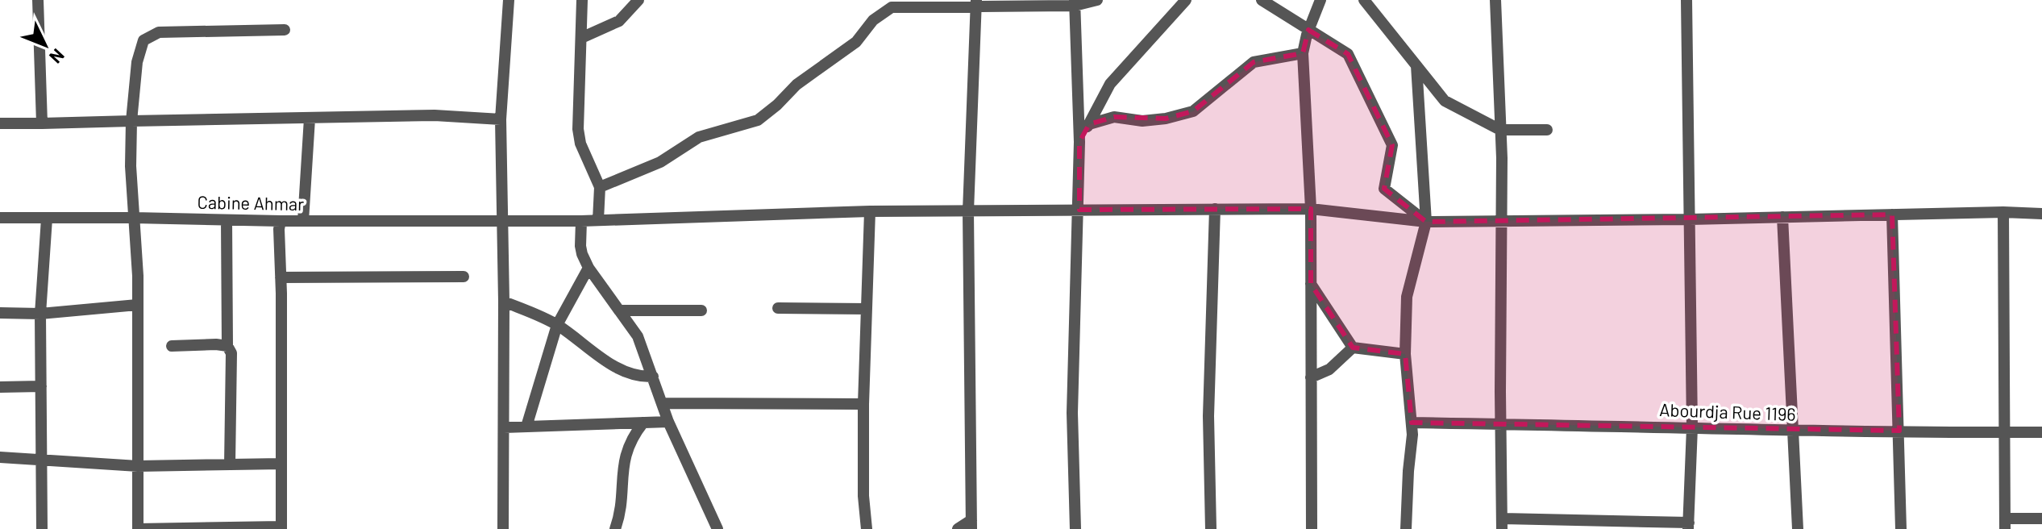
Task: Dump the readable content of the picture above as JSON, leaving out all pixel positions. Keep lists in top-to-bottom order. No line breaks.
{"streets":{"street":["Cabine Ahmar","Abourdja Rue 1196"]},"north":"bottom right"}
